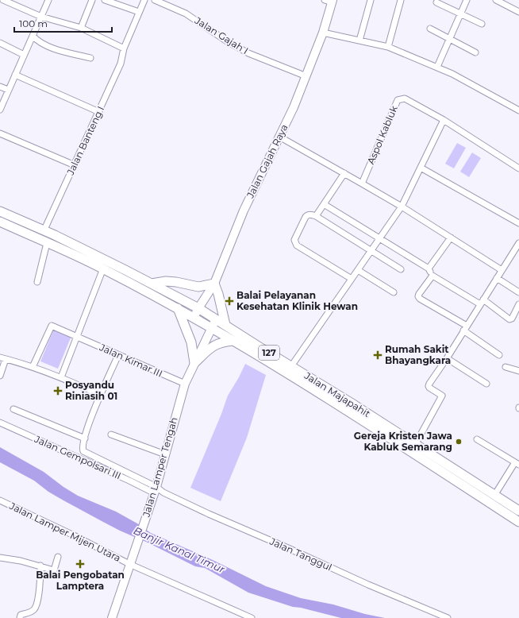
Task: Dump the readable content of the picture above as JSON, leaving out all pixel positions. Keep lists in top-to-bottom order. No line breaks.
{"streets":{"main road":["Jalan Gajah Raya","127","Jalan Majapahit","Jalan Lamper Tengah"],"street":["Jalan Gajah I","Aspol Kabluk","Jalan Banteng I","Jalan Kimar III","Jalan Gempolsari III","Jalan Lamper Mijen Utara","Jalan Tanggul"]},"crossings":[["Jalan Gajah I","Jalan Gajah Raya"],["Jalan Banteng I","Jalan Majapahit"],["Jalan Gajah Raya","Jalan Majapahit"],["Jalan Kimar III","Jalan Lamper Tengah"],["Jalan Majapahit","Jalan Lamper Tengah"],["Jalan Gempolsari III","Jalan Lamper Tengah"],["Jalan Gempolsari III","Jalan Tanggul"],["Jalan Lamper Tengah","Jalan Lamper Mijen Utara"],["Jalan Lamper Tengah","Jalan Tanggul"]],"water":["Banjir Kanal Timur"],"places":{"health":["Balai Pelayanan Kesehatan Klinik Hewan","Rumah Sakit Bhayangkara","Posyandu Riniasih 01","Balai Pengobatan Lamptera"],"other":["Gereja Kristen Jawa Kabluk Semarang"]},"scale_bar":"100 m"}
